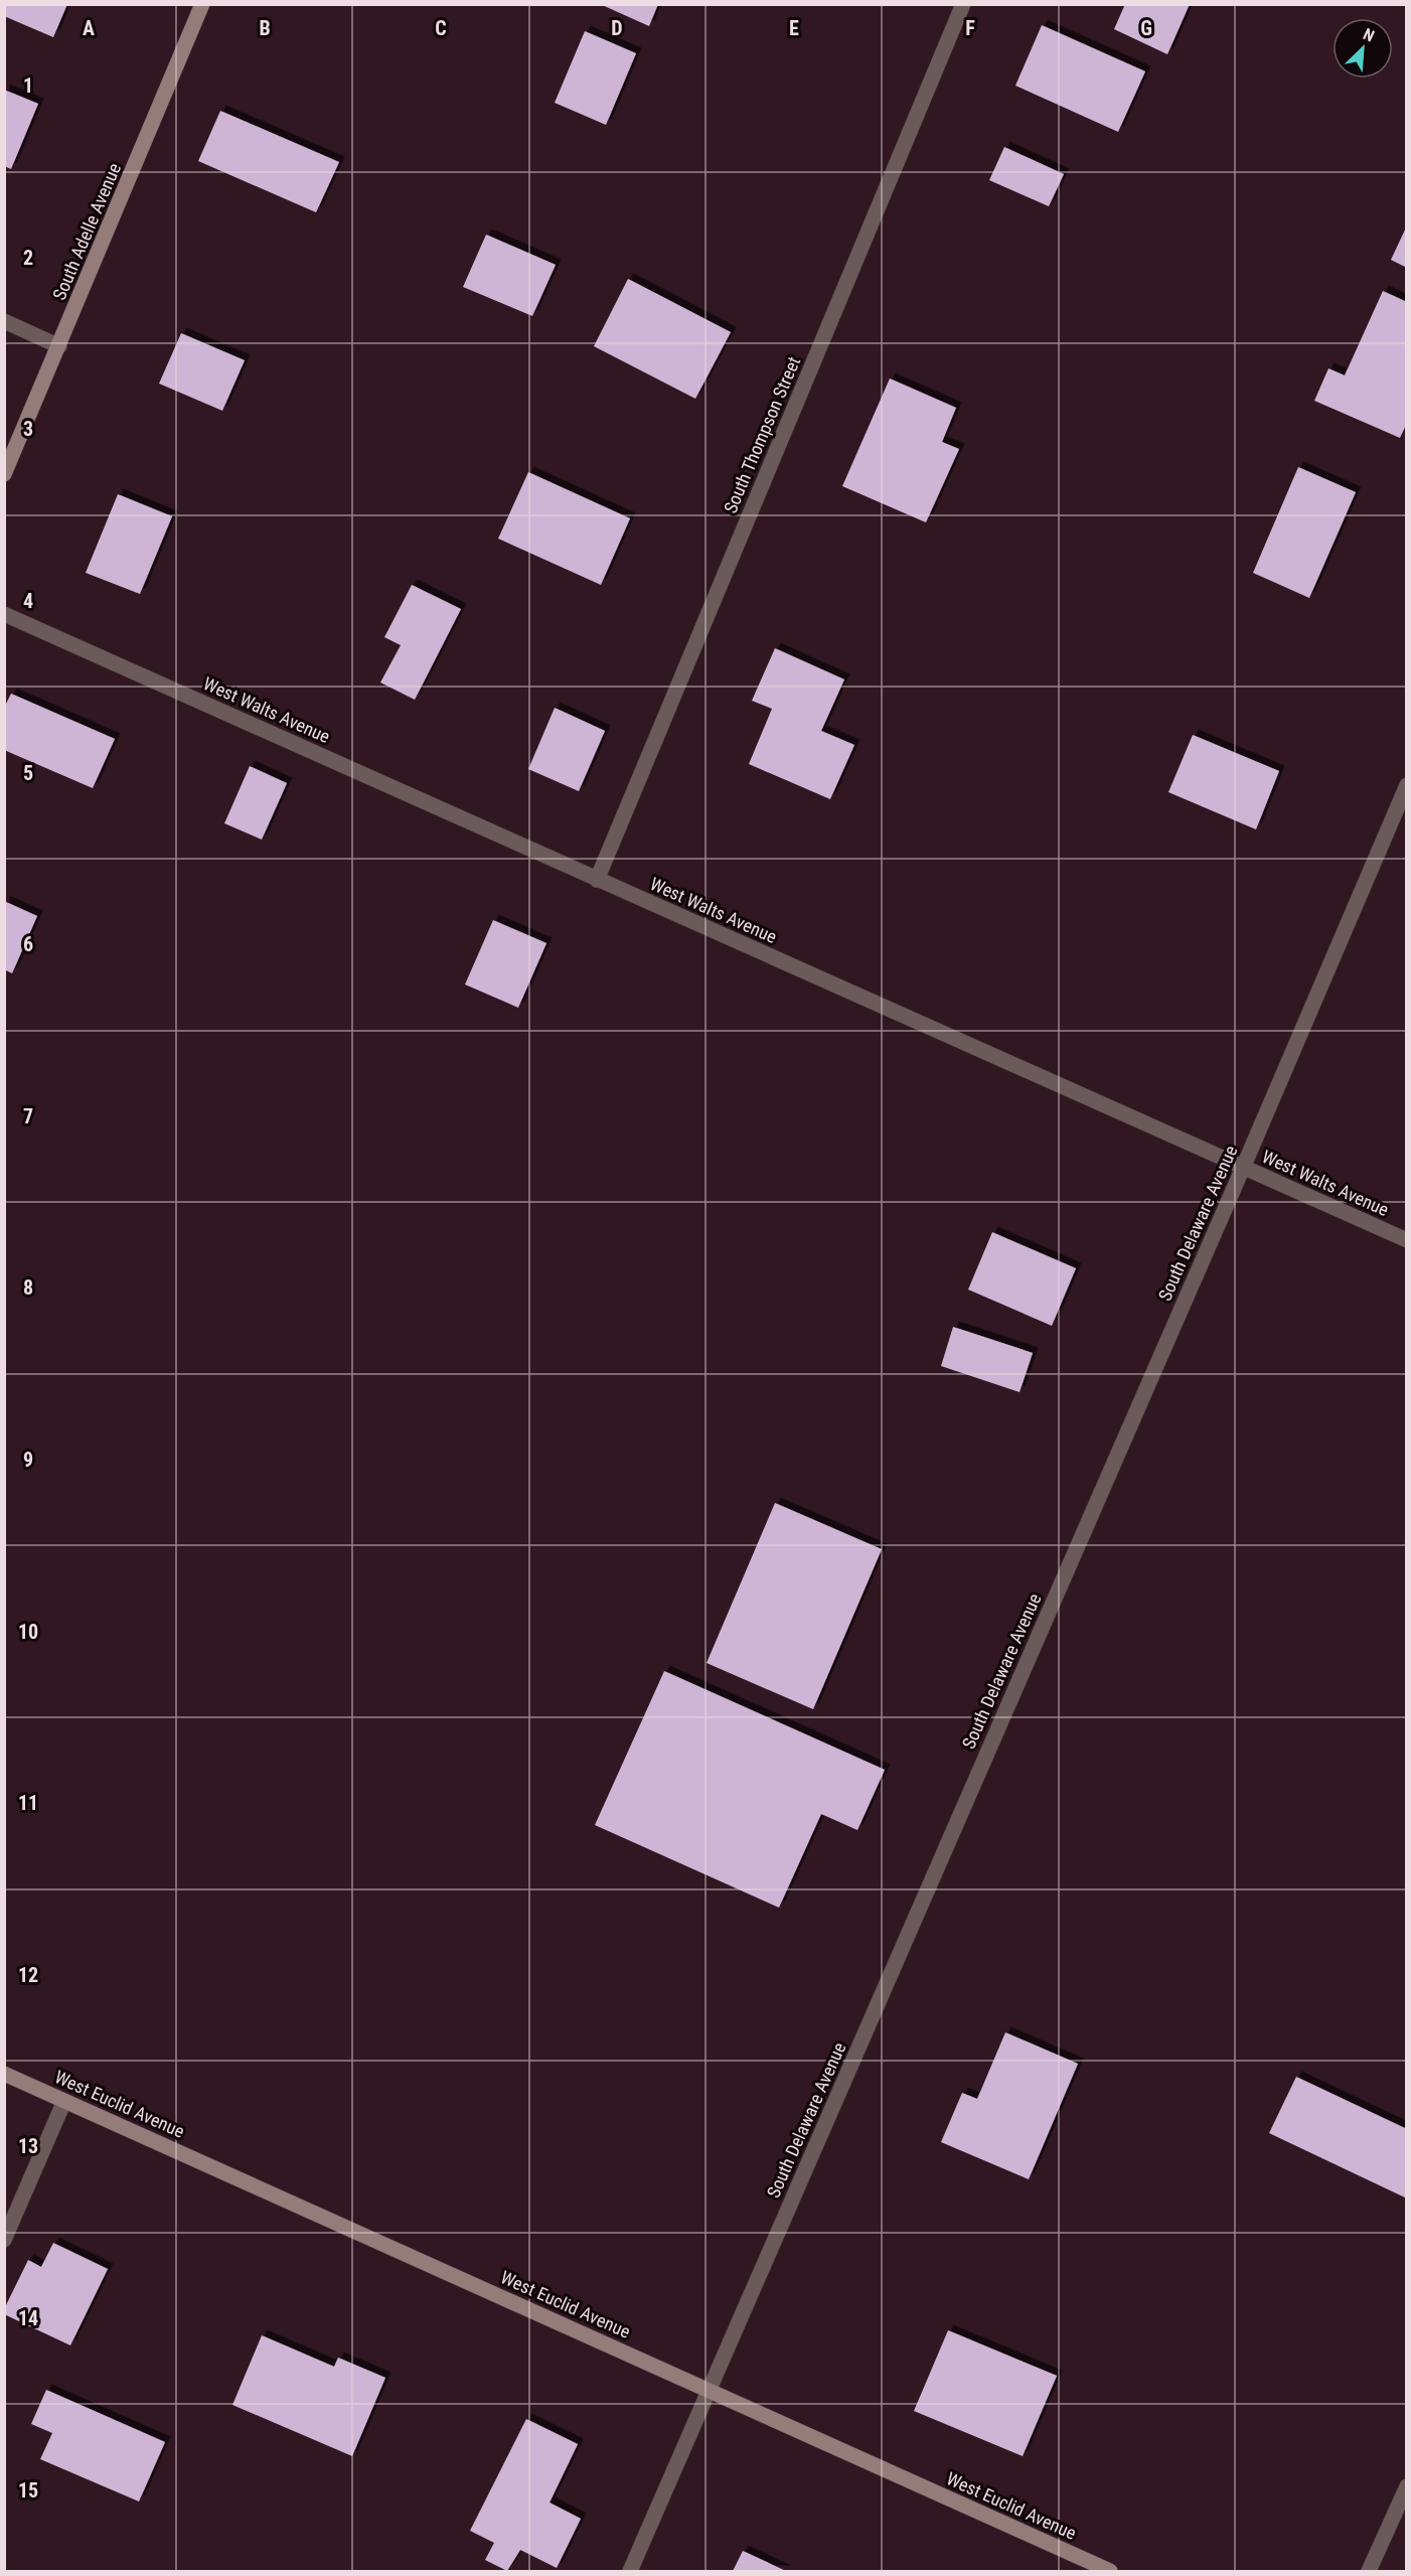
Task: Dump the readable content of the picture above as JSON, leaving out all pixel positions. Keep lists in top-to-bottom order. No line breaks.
{"streets":{"street":["South Adelle Avenue","South Thompson Street","West Walts Avenue","South Delaware Avenue","West Euclid Avenue"]},"crossings":[["South Thompson Street","West Walts Avenue"],["West Walts Avenue","South Delaware Avenue"],["South Delaware Avenue","West Euclid Avenue"]],"north":"top right","grid":{"columns":["A","B","C","D","E","F","G"],"rows":["1","2","3","4","5","6","7","8","9","10","11","12","13","14","15"]}}
